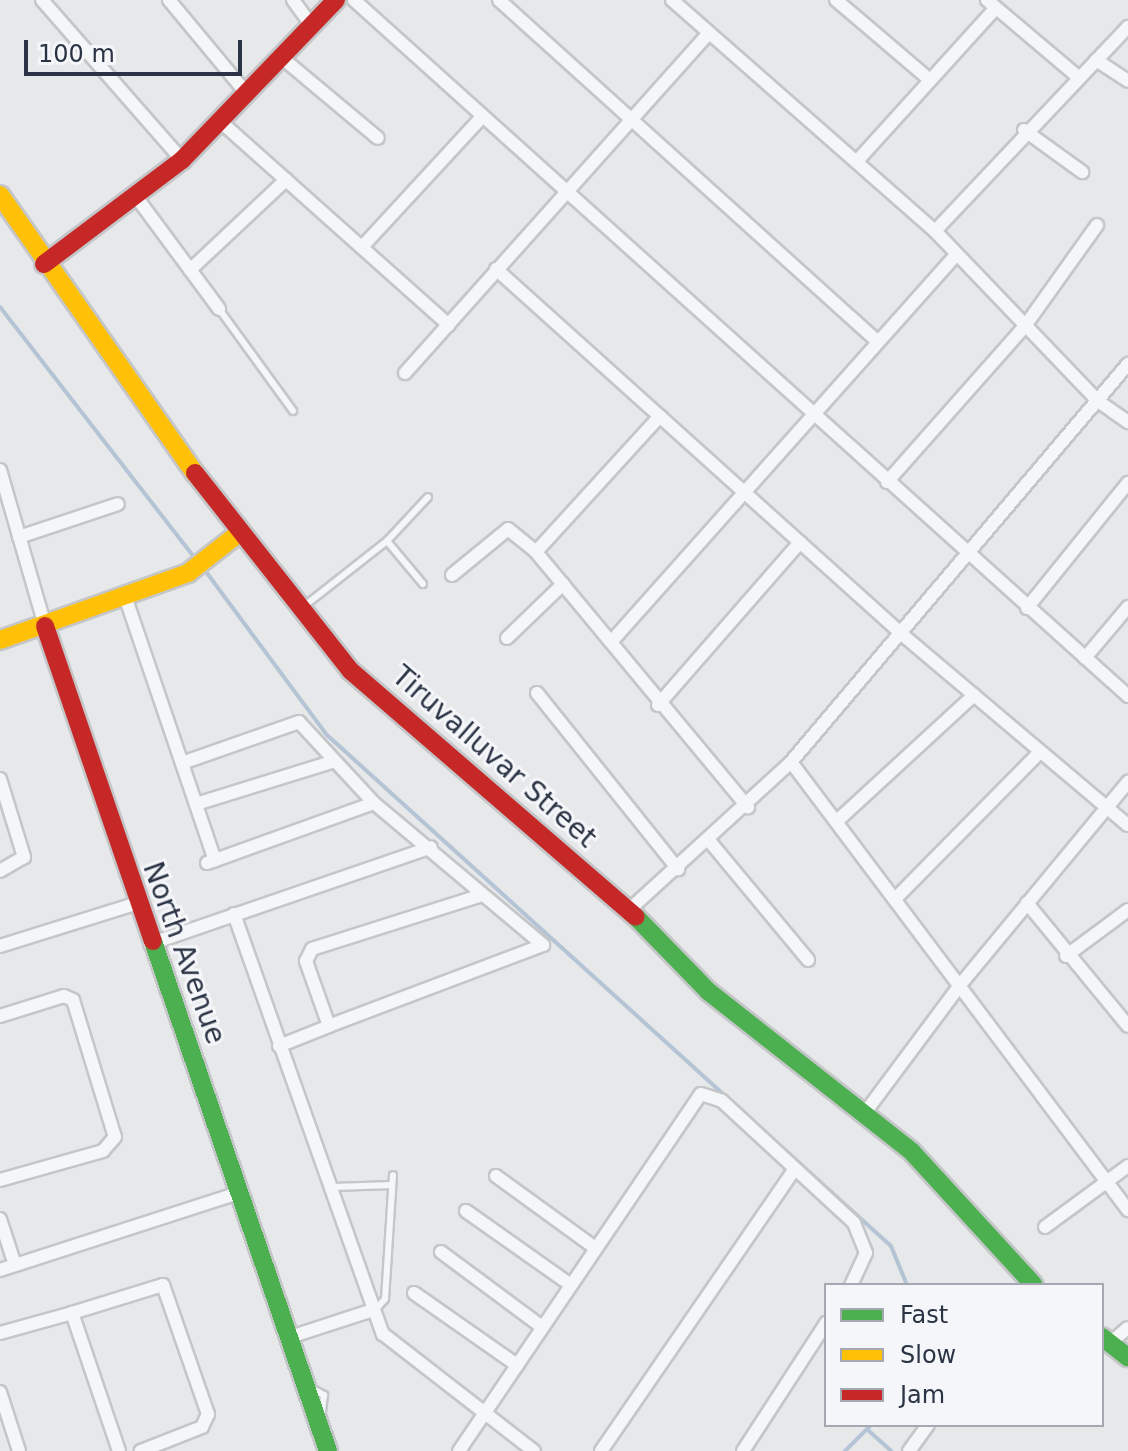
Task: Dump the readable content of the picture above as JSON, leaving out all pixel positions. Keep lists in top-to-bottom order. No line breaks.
{"streets":{"street":["Tiruvalluvar Street","North Avenue"]},"legend":["Fast","Slow","Jam"],"scale_bar":"100 m"}
